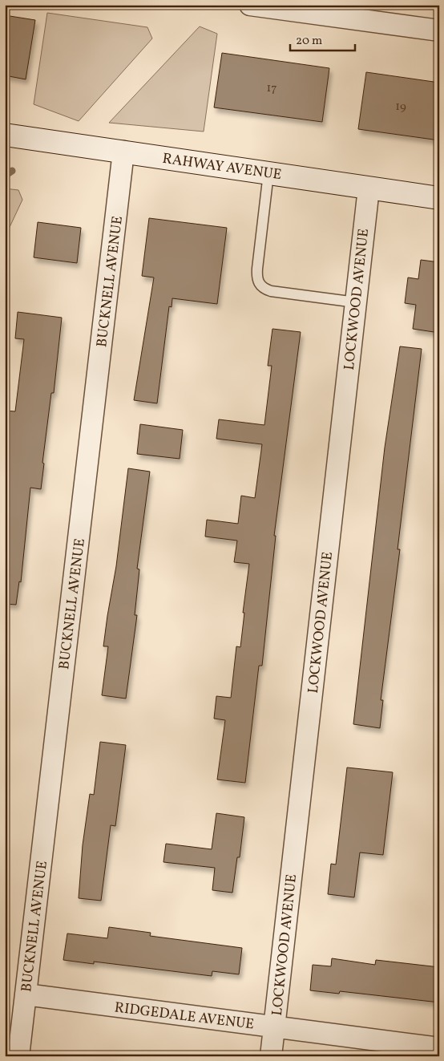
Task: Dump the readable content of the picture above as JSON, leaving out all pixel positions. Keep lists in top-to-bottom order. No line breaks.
{"streets":{"street":["RAHWAY AVENUE","BUCKNELL AVENUE","LOCKWOOD AVENUE","RIDGEDALE AVENUE"]},"crossings":[["RAHWAY AVENUE","BUCKNELL AVENUE"],["RAHWAY AVENUE","LOCKWOOD AVENUE"],["BUCKNELL AVENUE","RIDGEDALE AVENUE"],["LOCKWOOD AVENUE","RIDGEDALE AVENUE"]],"house_numbers":["17","19"],"scale_bar":"20 m"}
